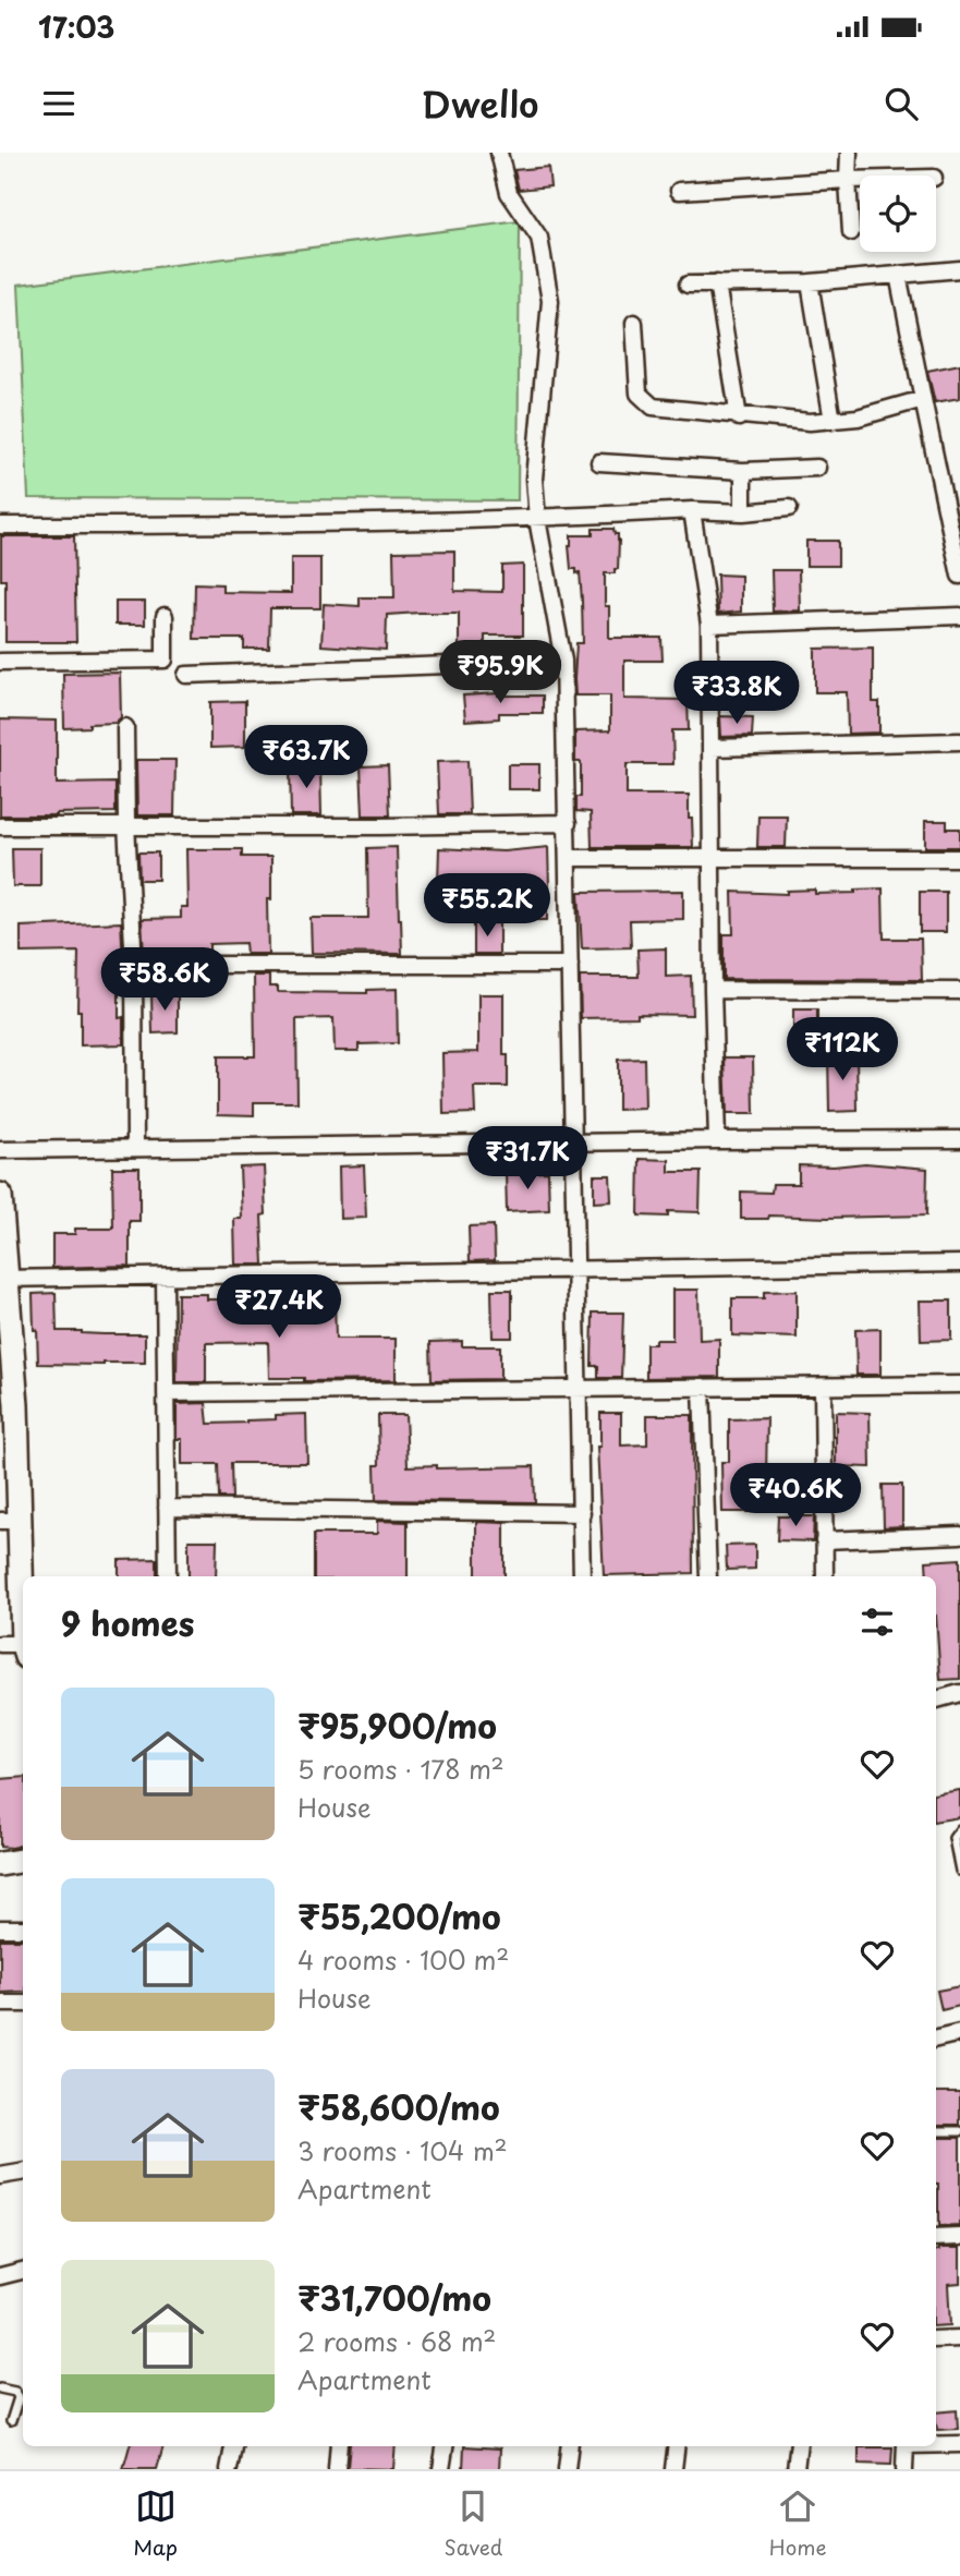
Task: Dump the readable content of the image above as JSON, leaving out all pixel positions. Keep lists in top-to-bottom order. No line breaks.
{"page":{"status":"17:03","header":"Dwello","price":["₹95.9K","₹33.8K","₹63.7K","₹55.2K","₹58.6K","₹112K","₹31.7K","₹27.4K","₹40.6K"],"heading":"9 homes","list":[{"name":"₹95,900/mo","note":"5 rooms · 178 m² · House"},{"name":"₹55,200/mo","note":"4 rooms · 100 m² · House"},{"name":"₹58,600/mo","note":"3 rooms · 104 m² · Apartment"},{"name":"₹31,700/mo","note":"2 rooms · 68 m² · Apartment"}],"tabs":["Map","Saved","Home"]}}
